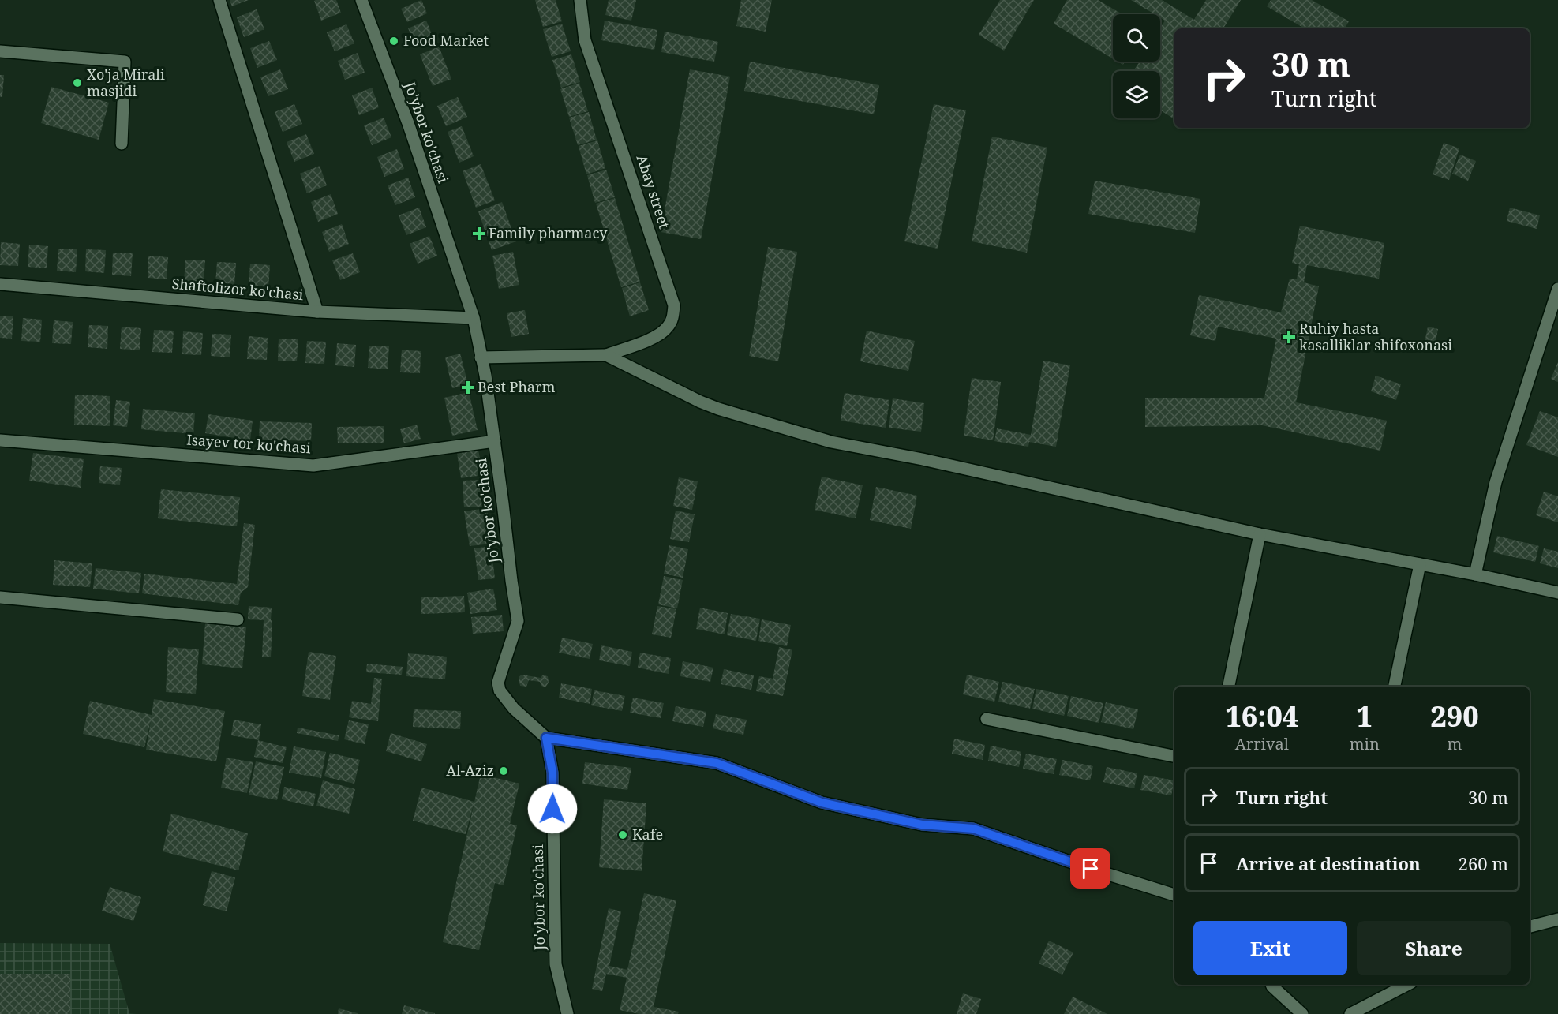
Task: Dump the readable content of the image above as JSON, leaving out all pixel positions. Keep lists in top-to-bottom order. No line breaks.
{"streets":{"street":["Jo'ybor ko'chasi","Abay street","Shaftolizor ko'chasi","Isayev tor ko'chasi"]},"crossings":[["Jo'ybor ko'chasi","Shaftolizor ko'chasi"],["Jo'ybor ko'chasi","Isayev tor ko'chasi"]],"places":{"other":["Food Market","Xo'ja Mirali masjidi","Al-Aziz","Kafe"],"health":["Family pharmacy","Ruhiy hasta kasalliklar shifoxonasi","Best Pharm"]},"page":{"turn":["30 m","Turn right"],"eta":["16:04","Arrival","1","min","290","m"],"list":[{"name":"Turn right","value":"30 m"},{"name":"Arrive at destination","value":"260 m"}],"buttons":["Exit","Share"]}}
